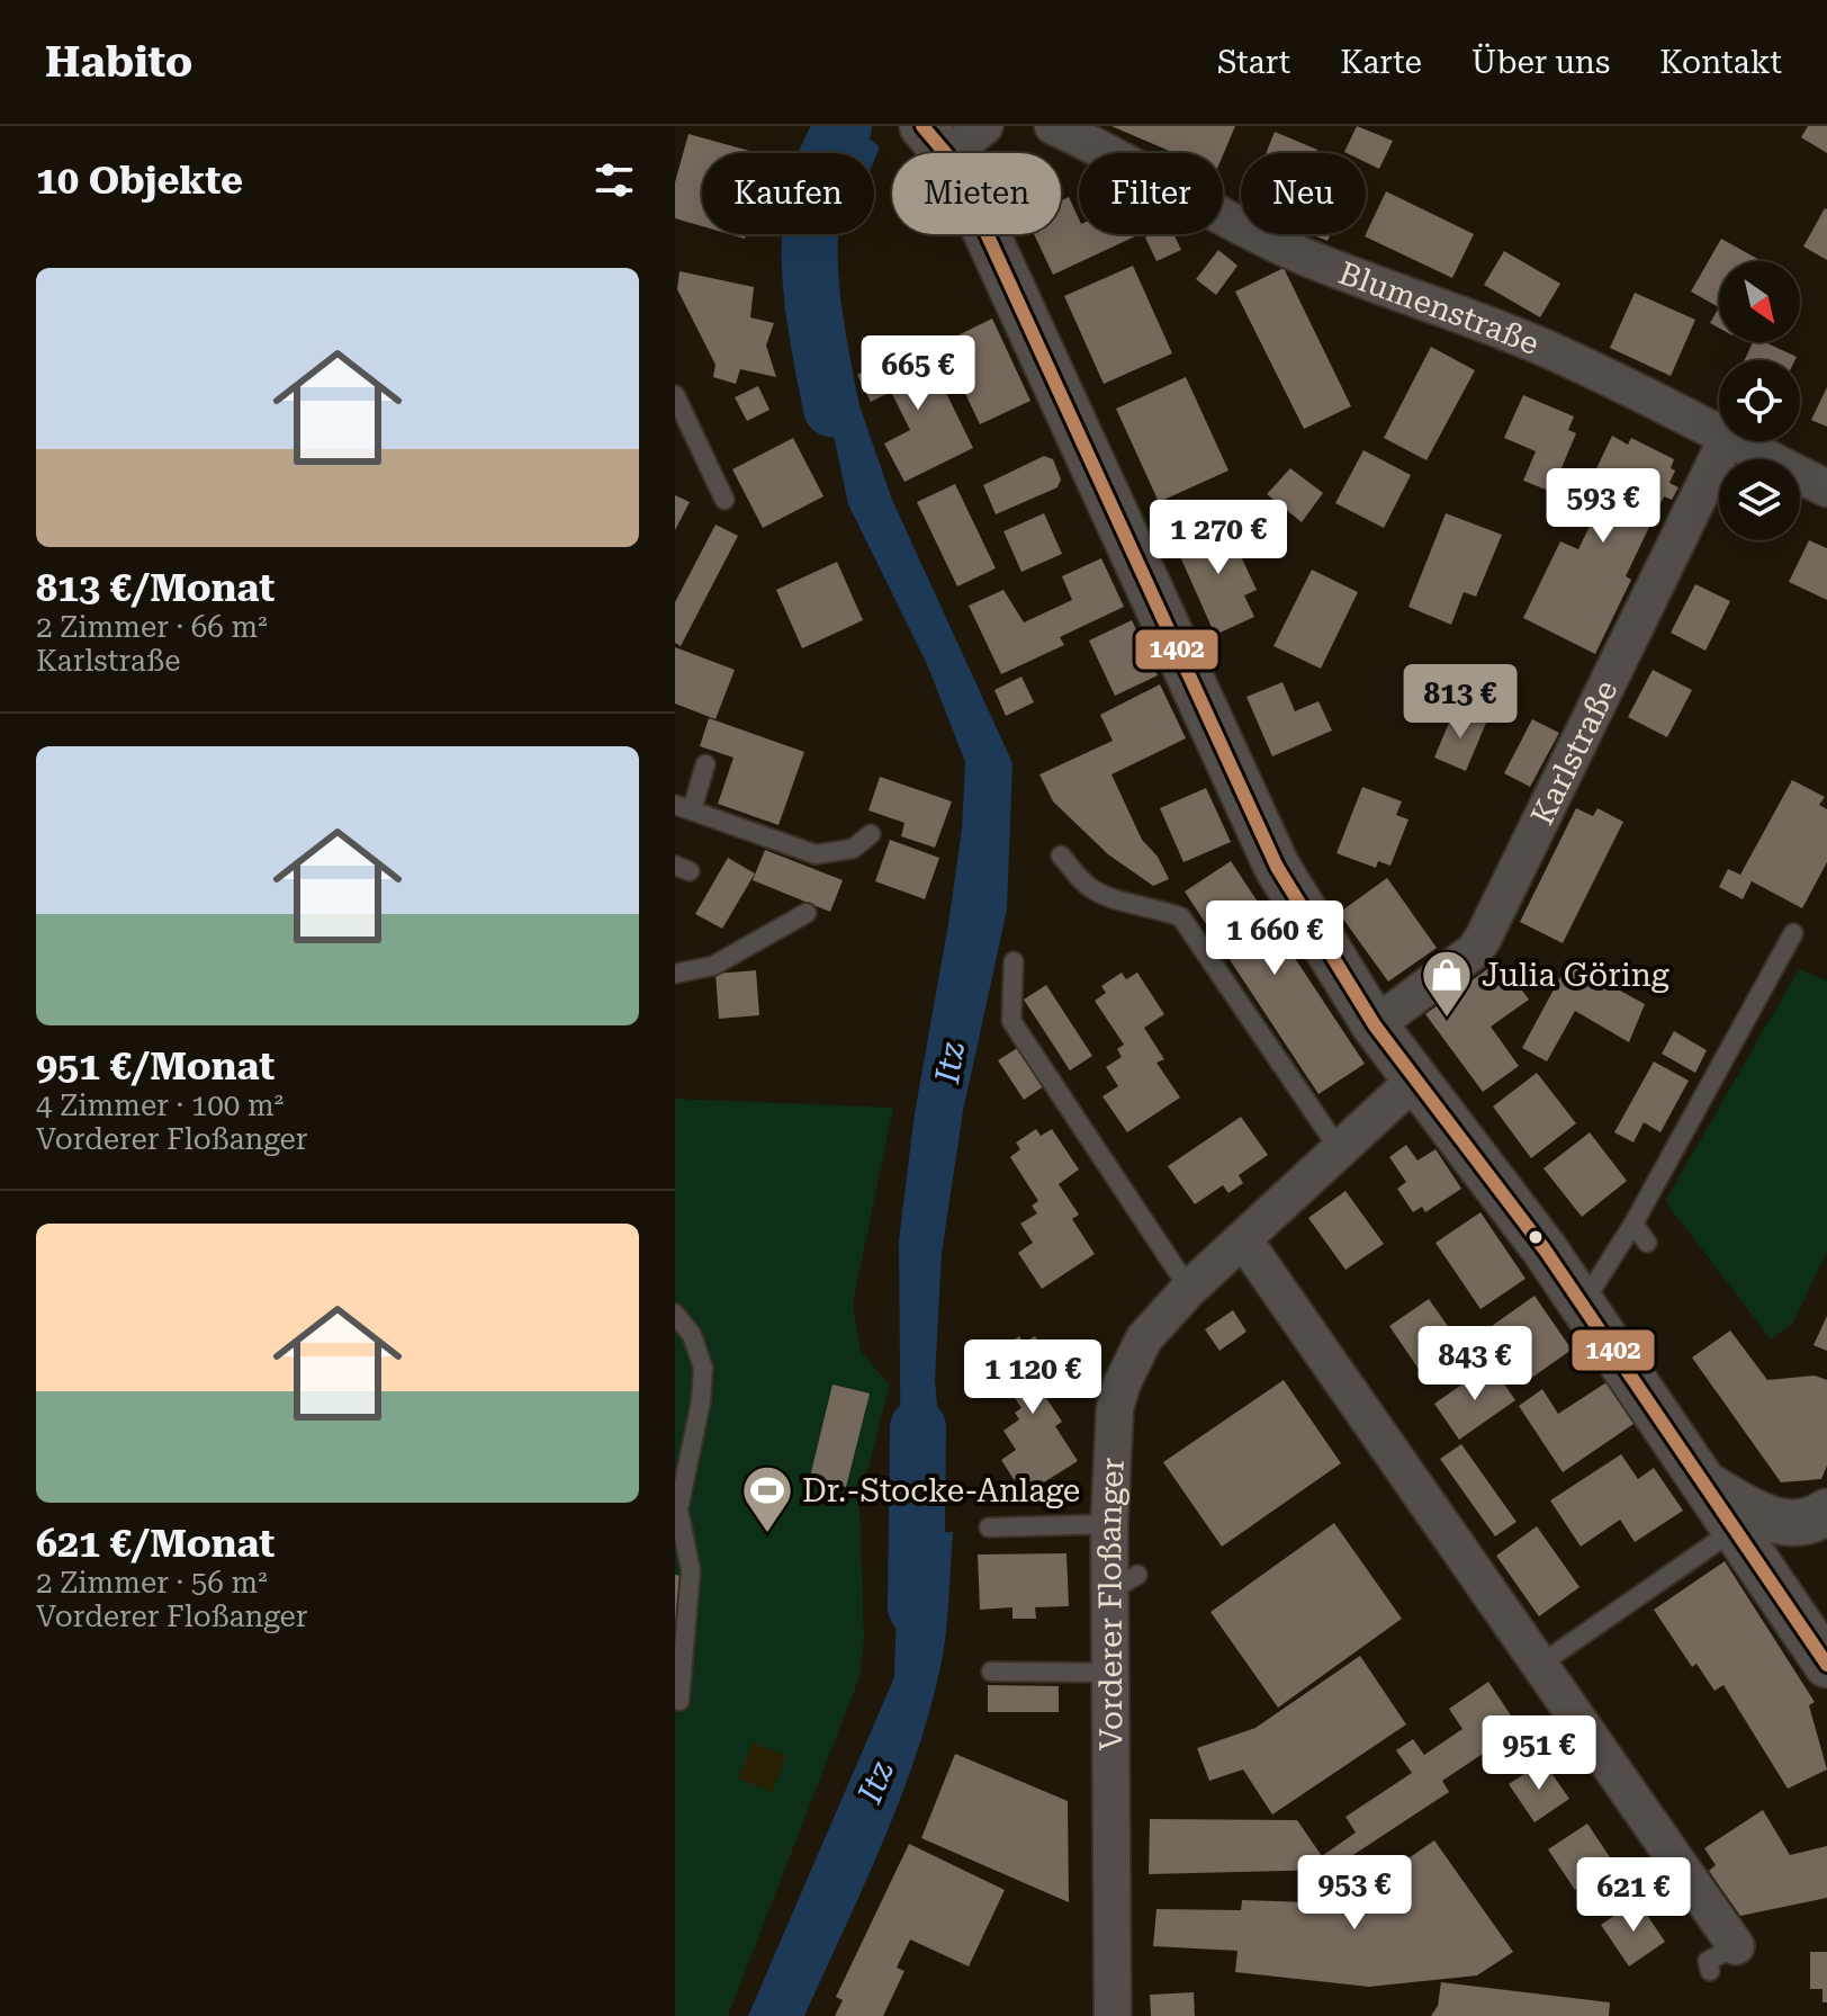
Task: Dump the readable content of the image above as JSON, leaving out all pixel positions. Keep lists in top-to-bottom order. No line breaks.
{"streets":{"street":["Blumenstraße","Karlstraße","Vorderer Floßanger"]},"water":["Itz"],"places":{"shop":["Julia Göring"],"sports":["Dr.-Stocke-Anlage"]},"lines":["transit line 1402"],"north":"bottom right","page":{"header":"Habito","nav":["Start","Karte","Über uns","Kontakt"],"heading":"10 Objekte","chip":["Kaufen","Mieten","Filter","Neu"],"list":[{"name":"813 €/Monat","note":"2 Zimmer · 66 m² · Karlstraße"},{"name":"951 €/Monat","note":"4 Zimmer · 100 m² · Vorderer Floßanger"},{"name":"621 €/Monat","note":"2 Zimmer · 56 m² · Vorderer Floßanger"}],"price":["665 €","593 €","1 270 €","813 €","1 660 €","843 €","1 120 €","951 €","953 €","621 €"]}}
